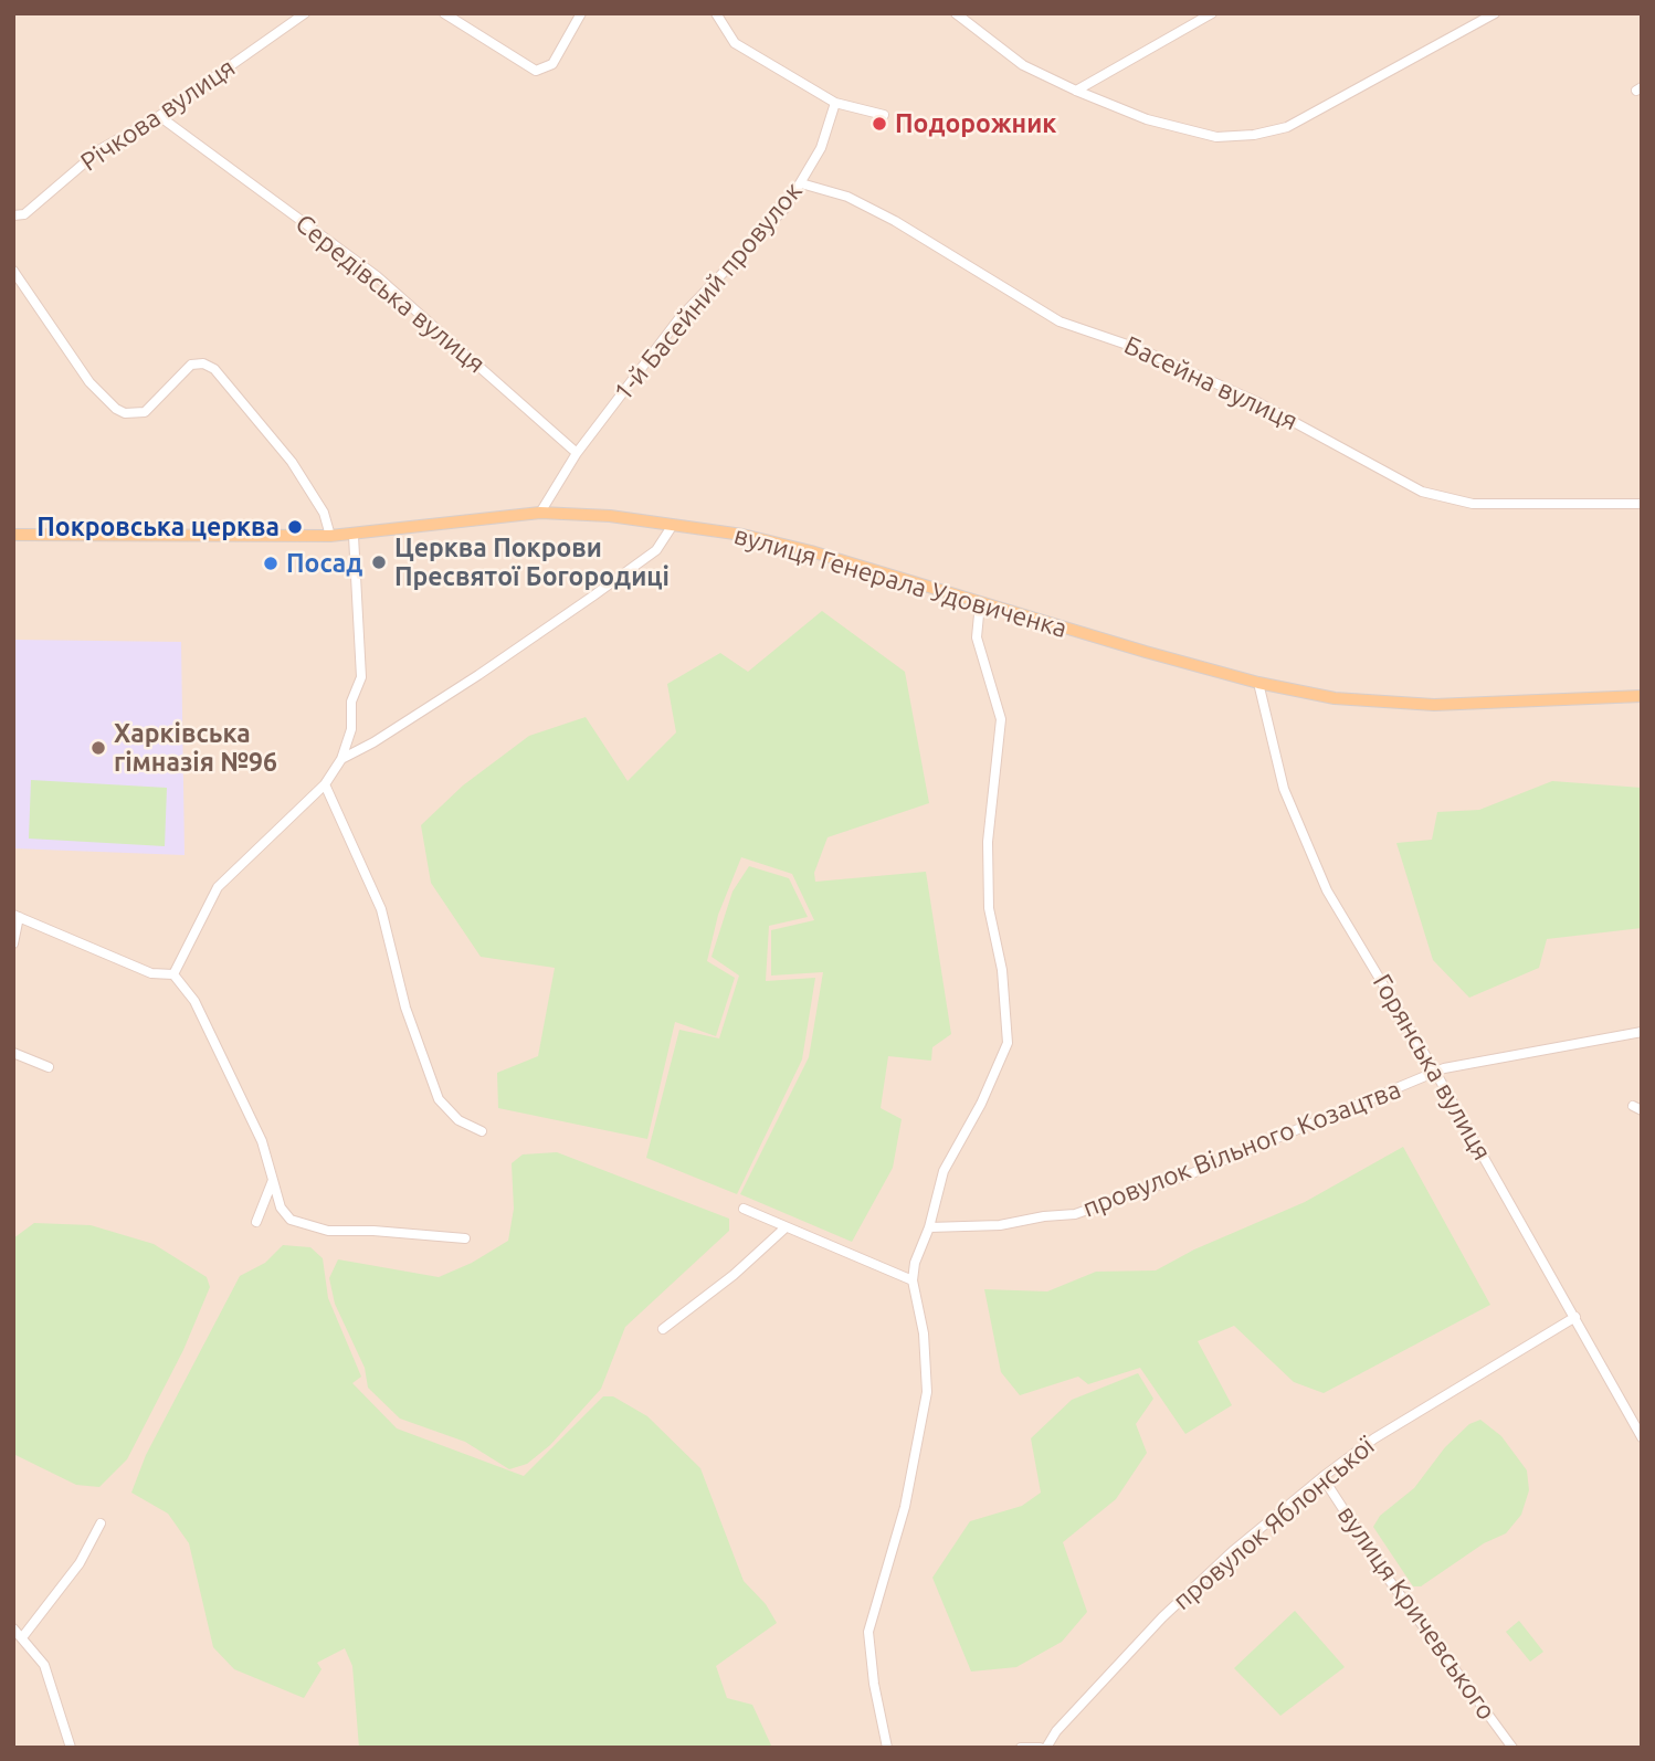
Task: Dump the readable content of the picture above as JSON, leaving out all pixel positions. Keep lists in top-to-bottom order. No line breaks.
{"streets":{"main road":["вулиця Генерала Удовиченка"],"street":["Річкова вулиця","1-й Басейний провулок","Середівська вулиця","Басейна вулиця","Горянська вулиця","провулок Вільного Козацтва","провулок Яблонської","вулиця Кричевського"]},"crossings":[["Річкова вулиця","Середівська вулиця"],["1-й Басейний провулок","Середівська вулиця"],["1-й Басейний провулок","Басейна вулиця"],["1-й Басейний провулок","вулиця Генерала Удовиченка"],["вулиця Генерала Удовиченка","Горянська вулиця"],["Горянська вулиця","провулок Вільного Козацтва"],["Горянська вулиця","провулок Яблонської"],["провулок Яблонської","вулиця Кричевського"]],"places":["Подорожник","Покровська церква","Церква Покрови Пресвятої Богородиці","Посад","Харківська гімназія №96"]}
